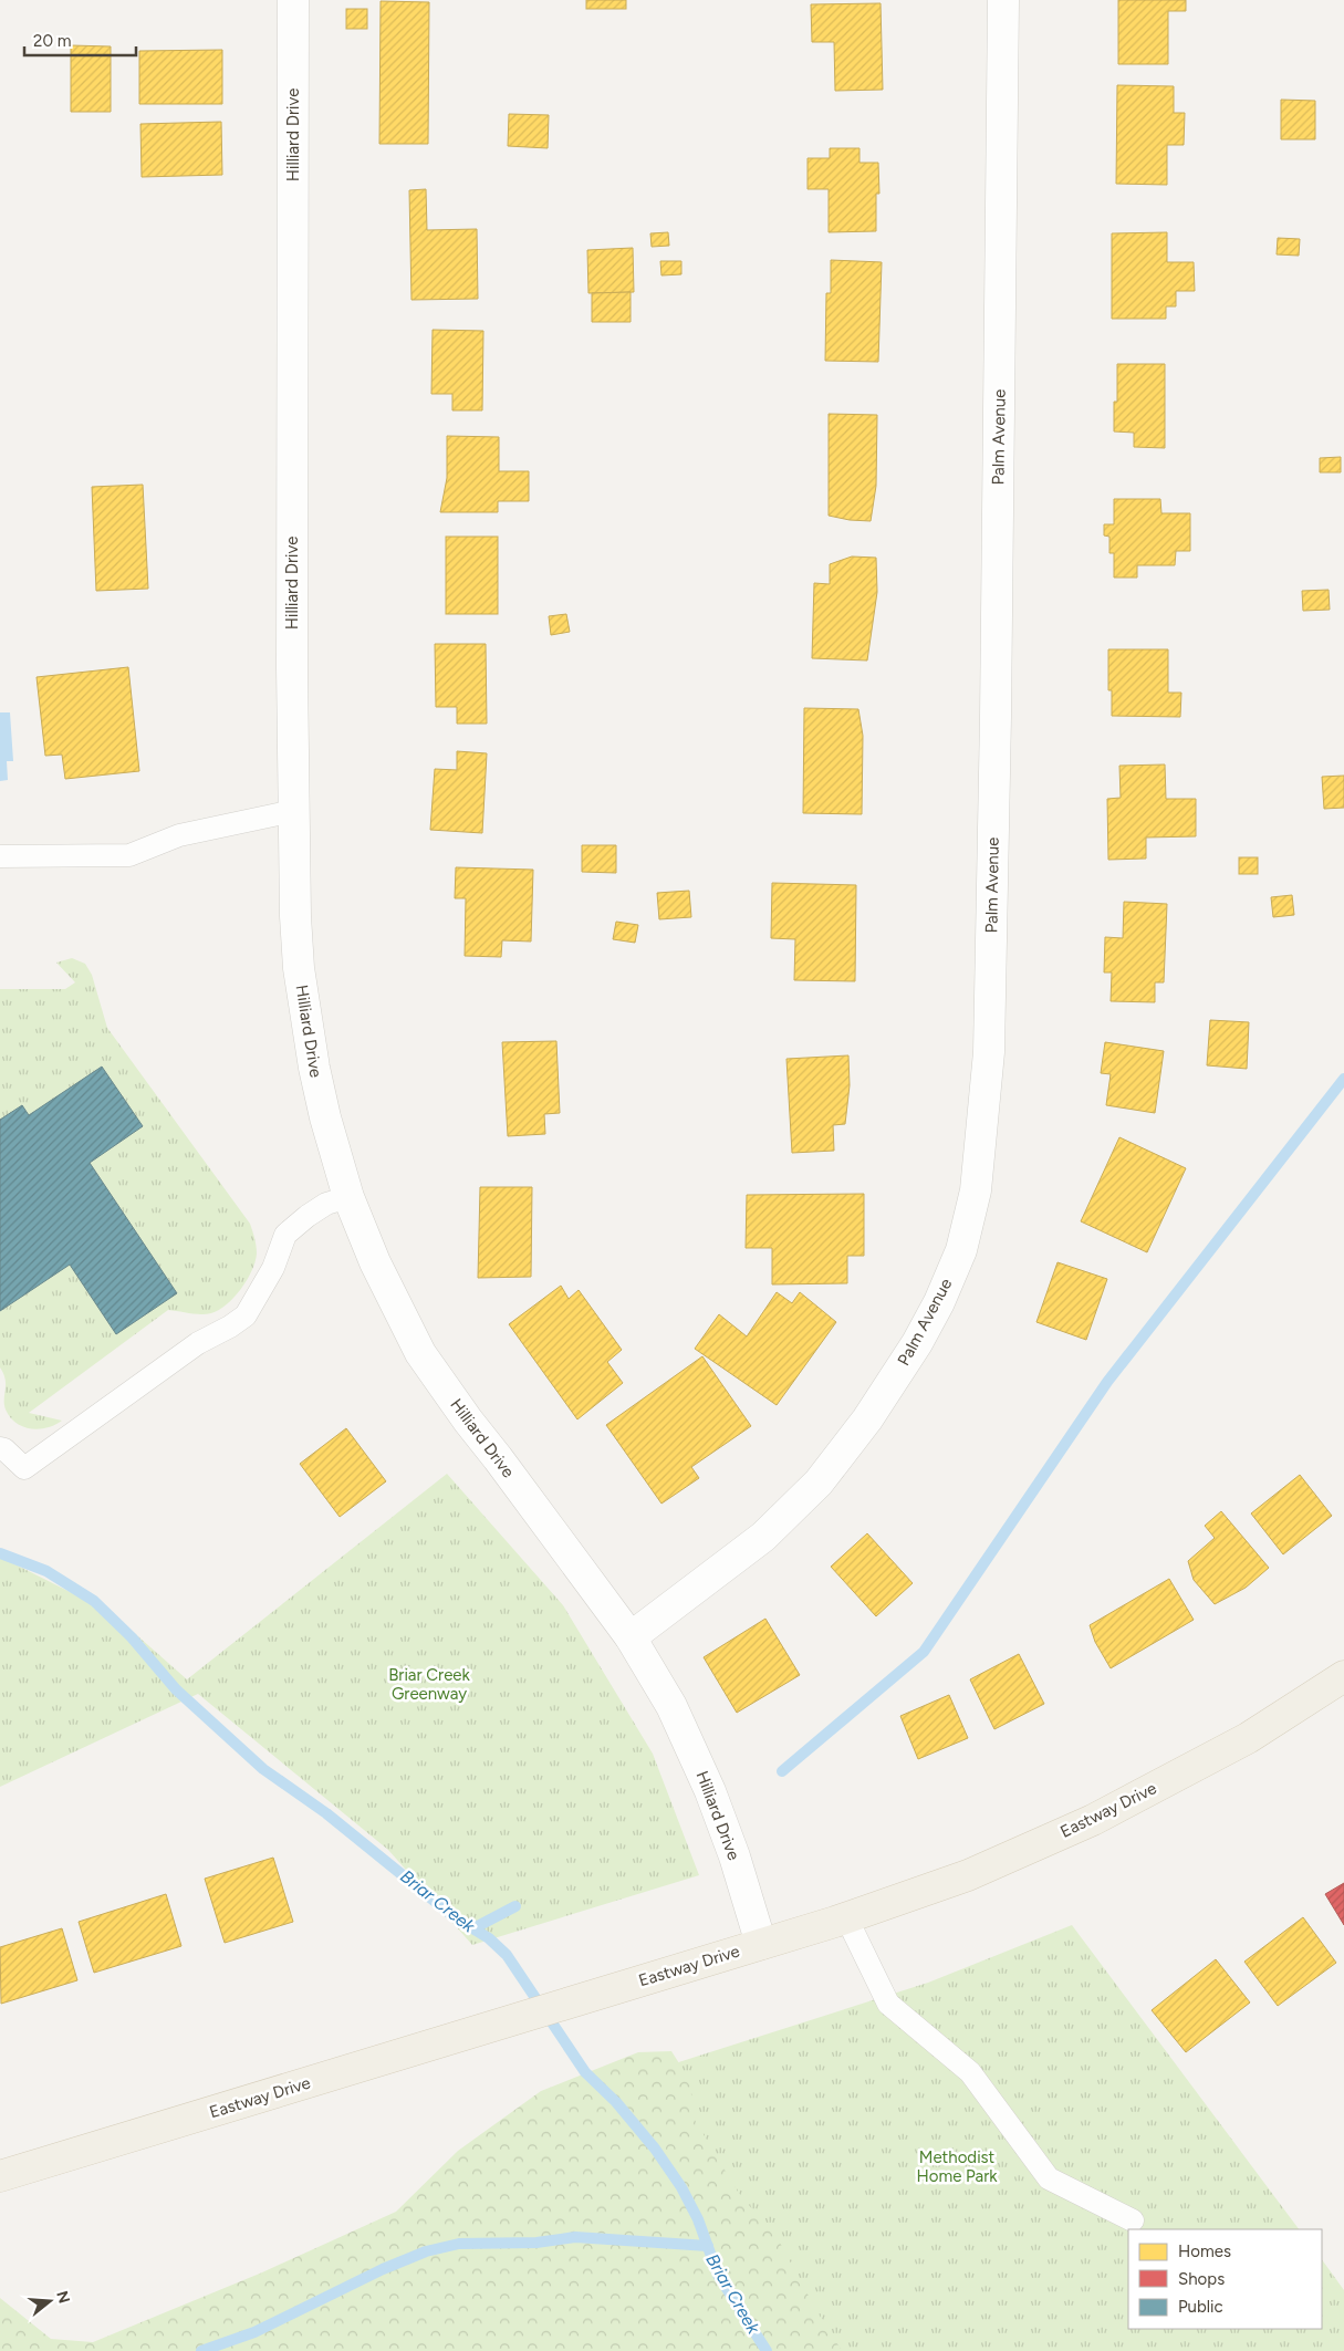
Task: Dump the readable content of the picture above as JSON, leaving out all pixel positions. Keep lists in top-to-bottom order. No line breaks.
{"streets":{"main road":["Eastway Drive"],"street":["Hilliard Drive","Palm Avenue"]},"crossings":[["Hilliard Drive","Palm Avenue"],["Hilliard Drive","Eastway Drive"]],"water":["Briar Creek"],"parks":["Briar Creek Greenway","Methodist Home Park"],"legend":["Homes","Shops","Public"],"scale_bar":"20 m","north":"right"}
